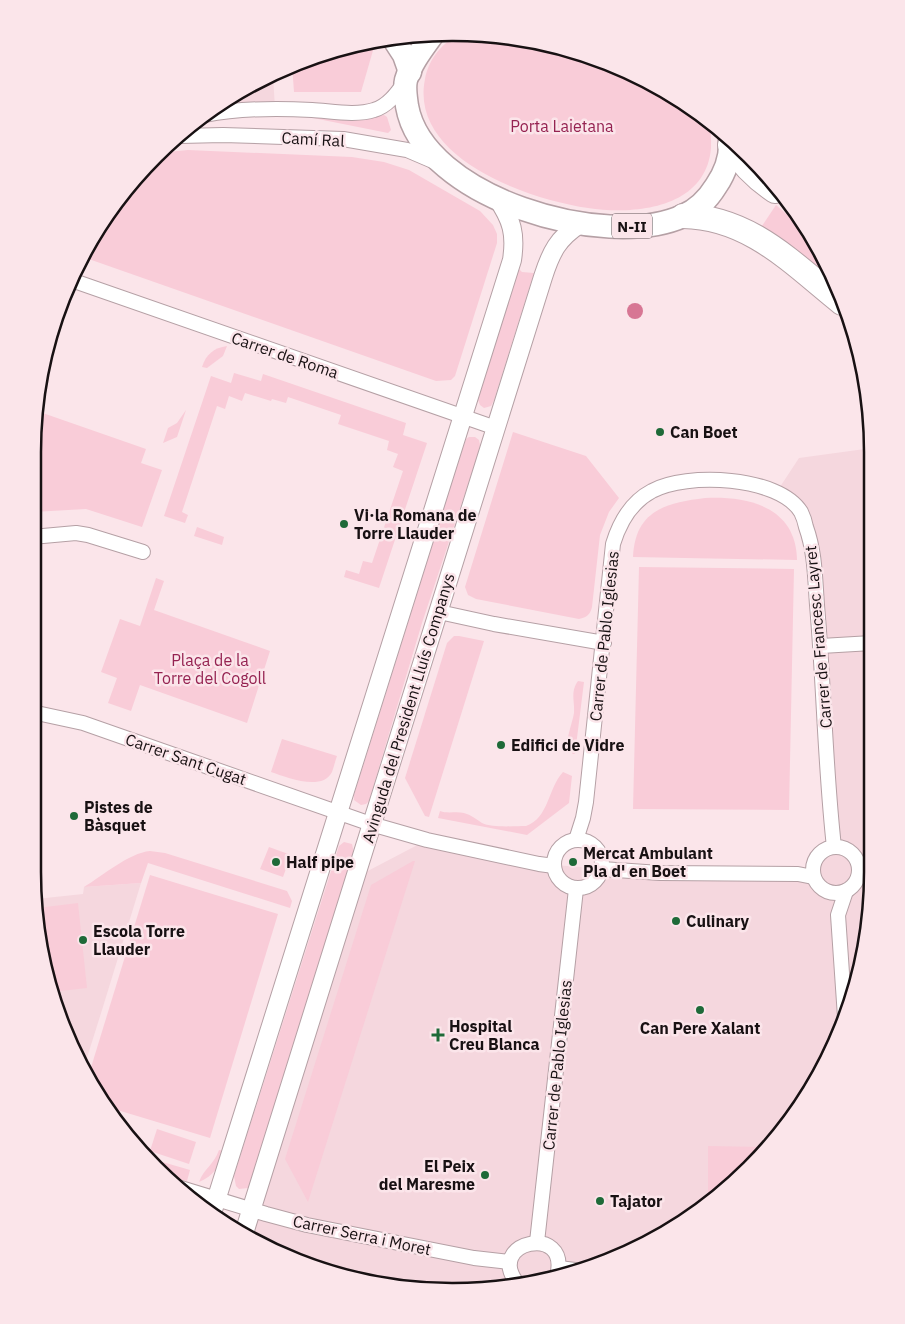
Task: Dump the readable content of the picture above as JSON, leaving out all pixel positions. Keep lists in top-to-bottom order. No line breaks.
{"streets":{"main road":["N-II"],"street":["Camí Ral","Carrer de Roma","Carrer de Pablo Iglesias","Carrer de Francesc Layret","Avinguda del President Lluís Companys","Carrer Sant Cugat","Carrer Serra i Moret"]},"crossings":[["Camí Ral","N-II"],["N-II","Avinguda del President Lluís Companys"],["Carrer de Roma","Avinguda del President Lluís Companys"],["Carrer de Pablo Iglesias","Carrer de Francesc Layret"],["Carrer de Pablo Iglesias","Carrer Sant Cugat"],["Avinguda del President Lluís Companys","Carrer Sant Cugat"],["Avinguda del President Lluís Companys","Carrer Serra i Moret"]],"parks":["Porta Laietana","Plaça de la Torre del Cogoll"],"places":{"other":["Can Boet","Vi·la Romana de Torre Llauder","Edifici de Vidre","Pistes de Bàsquet","Half pipe","Mercat Ambulant Pla d' en Boet","Culinary","Escola Torre Llauder","Can Pere Xalant","El Peix del Maresme","Tajator"],"health":["Hospital Creu Blanca"]}}
